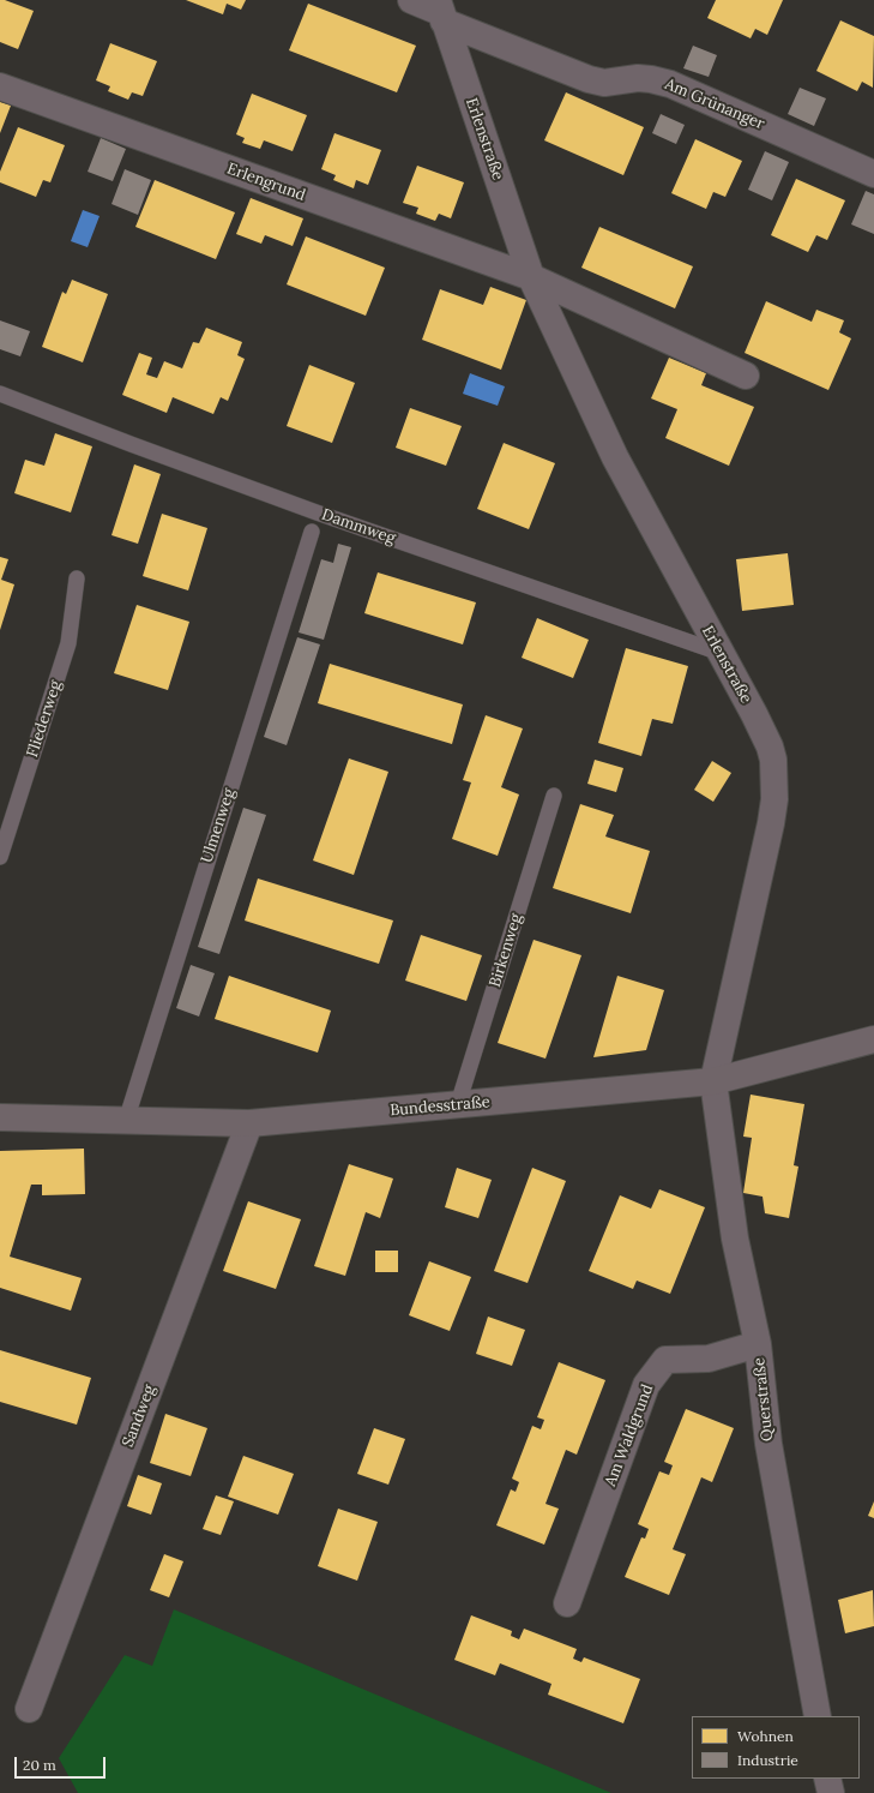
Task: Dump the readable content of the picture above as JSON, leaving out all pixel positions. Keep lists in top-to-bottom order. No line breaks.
{"streets":{"main road":["Bundesstraße"],"street":["Am Grünanger","Erlenstraße","Erlengrund","Querstraße","Sandweg","Am Waldgrund"],"lane":["Dammweg","Fliederweg","Ulmenweg","Birkenweg"]},"crossings":[["Am Grünanger","Erlenstraße"],["Erlenstraße","Erlengrund"],["Erlenstraße","Dammweg"],["Erlenstraße","Bundesstraße"],["Erlenstraße","Querstraße"],["Ulmenweg","Bundesstraße"],["Birkenweg","Bundesstraße"],["Bundesstraße","Querstraße"],["Bundesstraße","Sandweg"],["Querstraße","Am Waldgrund"]],"legend":["Wohnen","Industrie"],"scale_bar":"20 m"}
